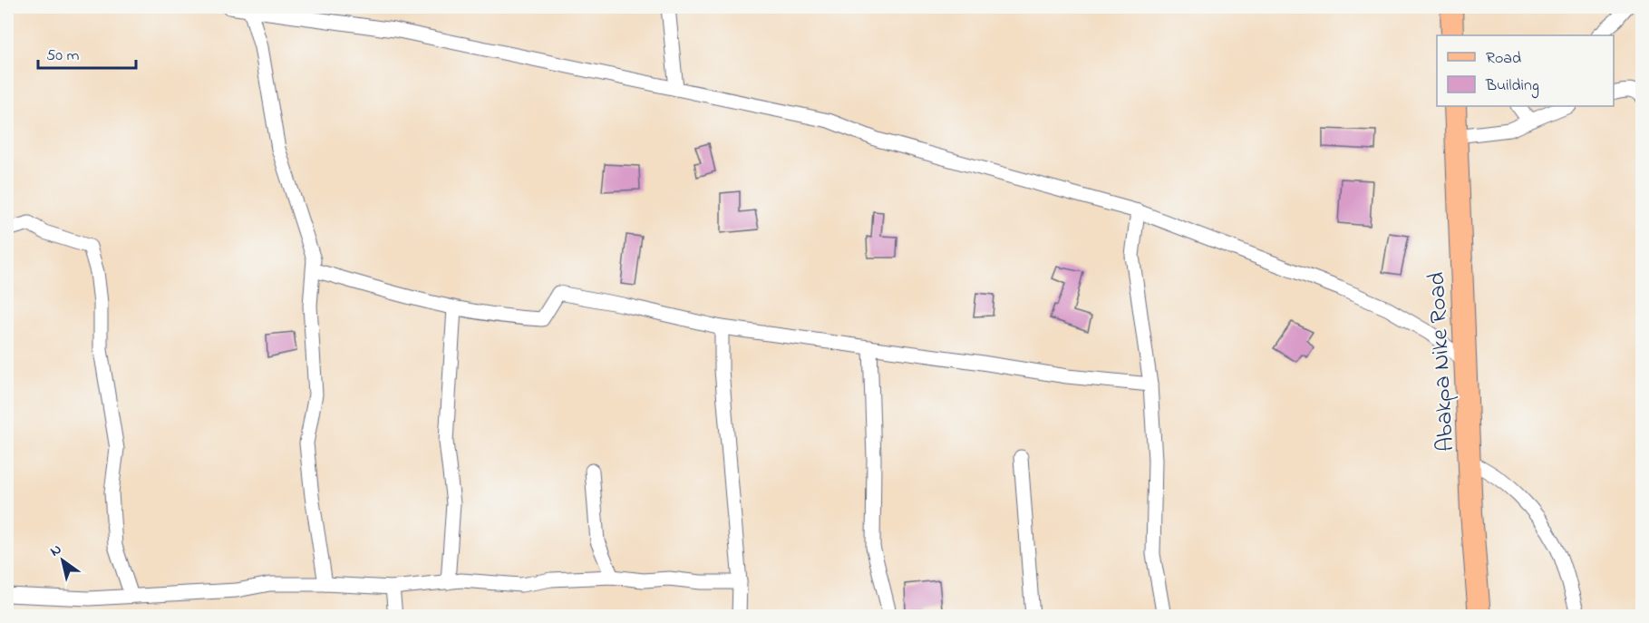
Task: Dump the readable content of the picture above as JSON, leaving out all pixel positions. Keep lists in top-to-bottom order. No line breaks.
{"streets":{"main road":["Abakpa Nike Road"]},"legend":["Road","Building"],"scale_bar":"50 m","north":"top left"}
